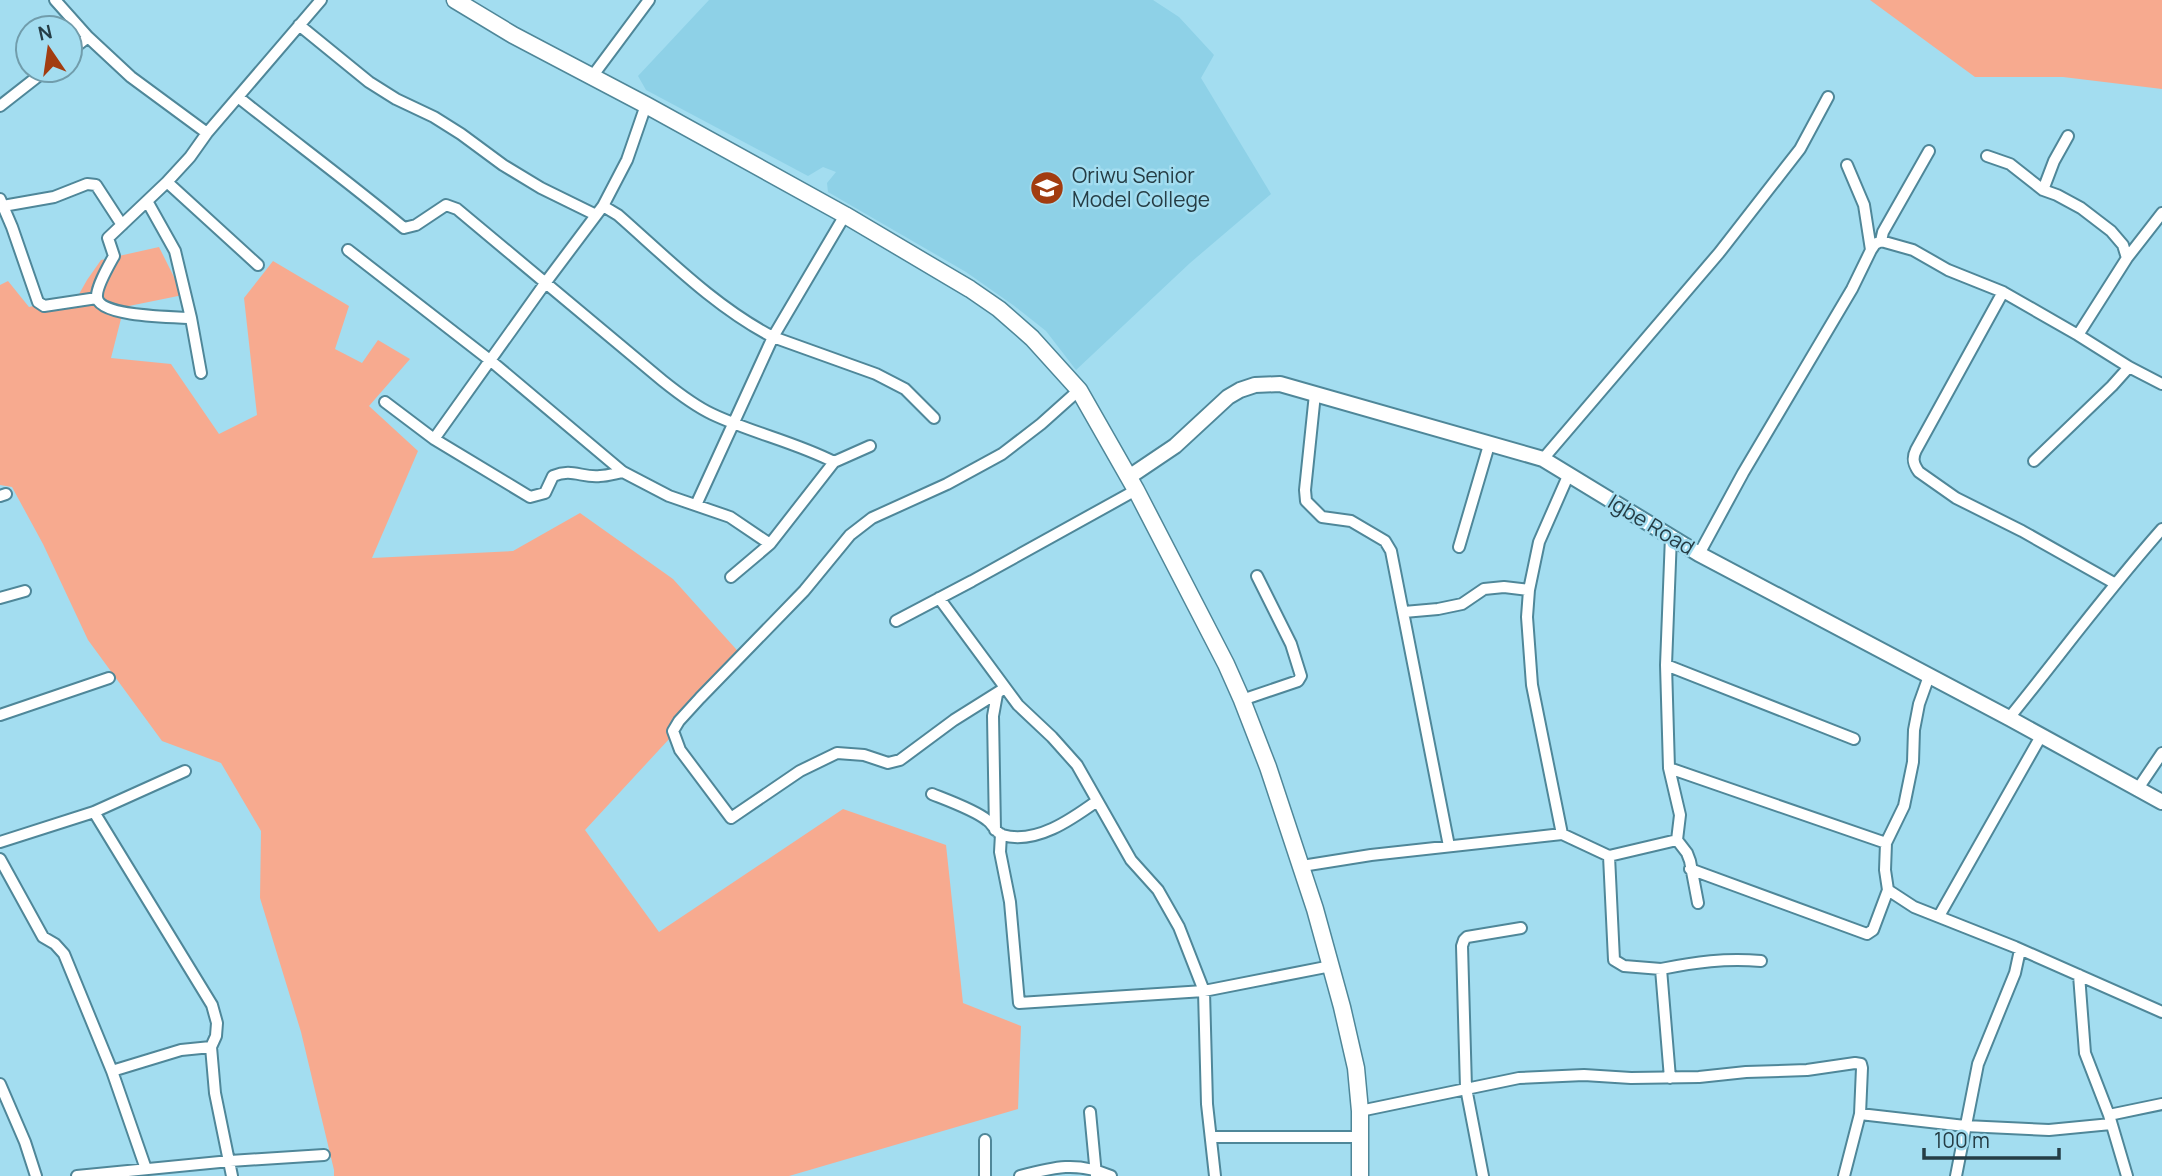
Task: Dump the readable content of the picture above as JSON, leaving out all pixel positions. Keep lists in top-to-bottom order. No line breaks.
{"streets":{"street":["Igbe Road"]},"places":{"school or university":["Oriwu Senior Model College"]},"scale_bar":"100 m","north":"top"}
